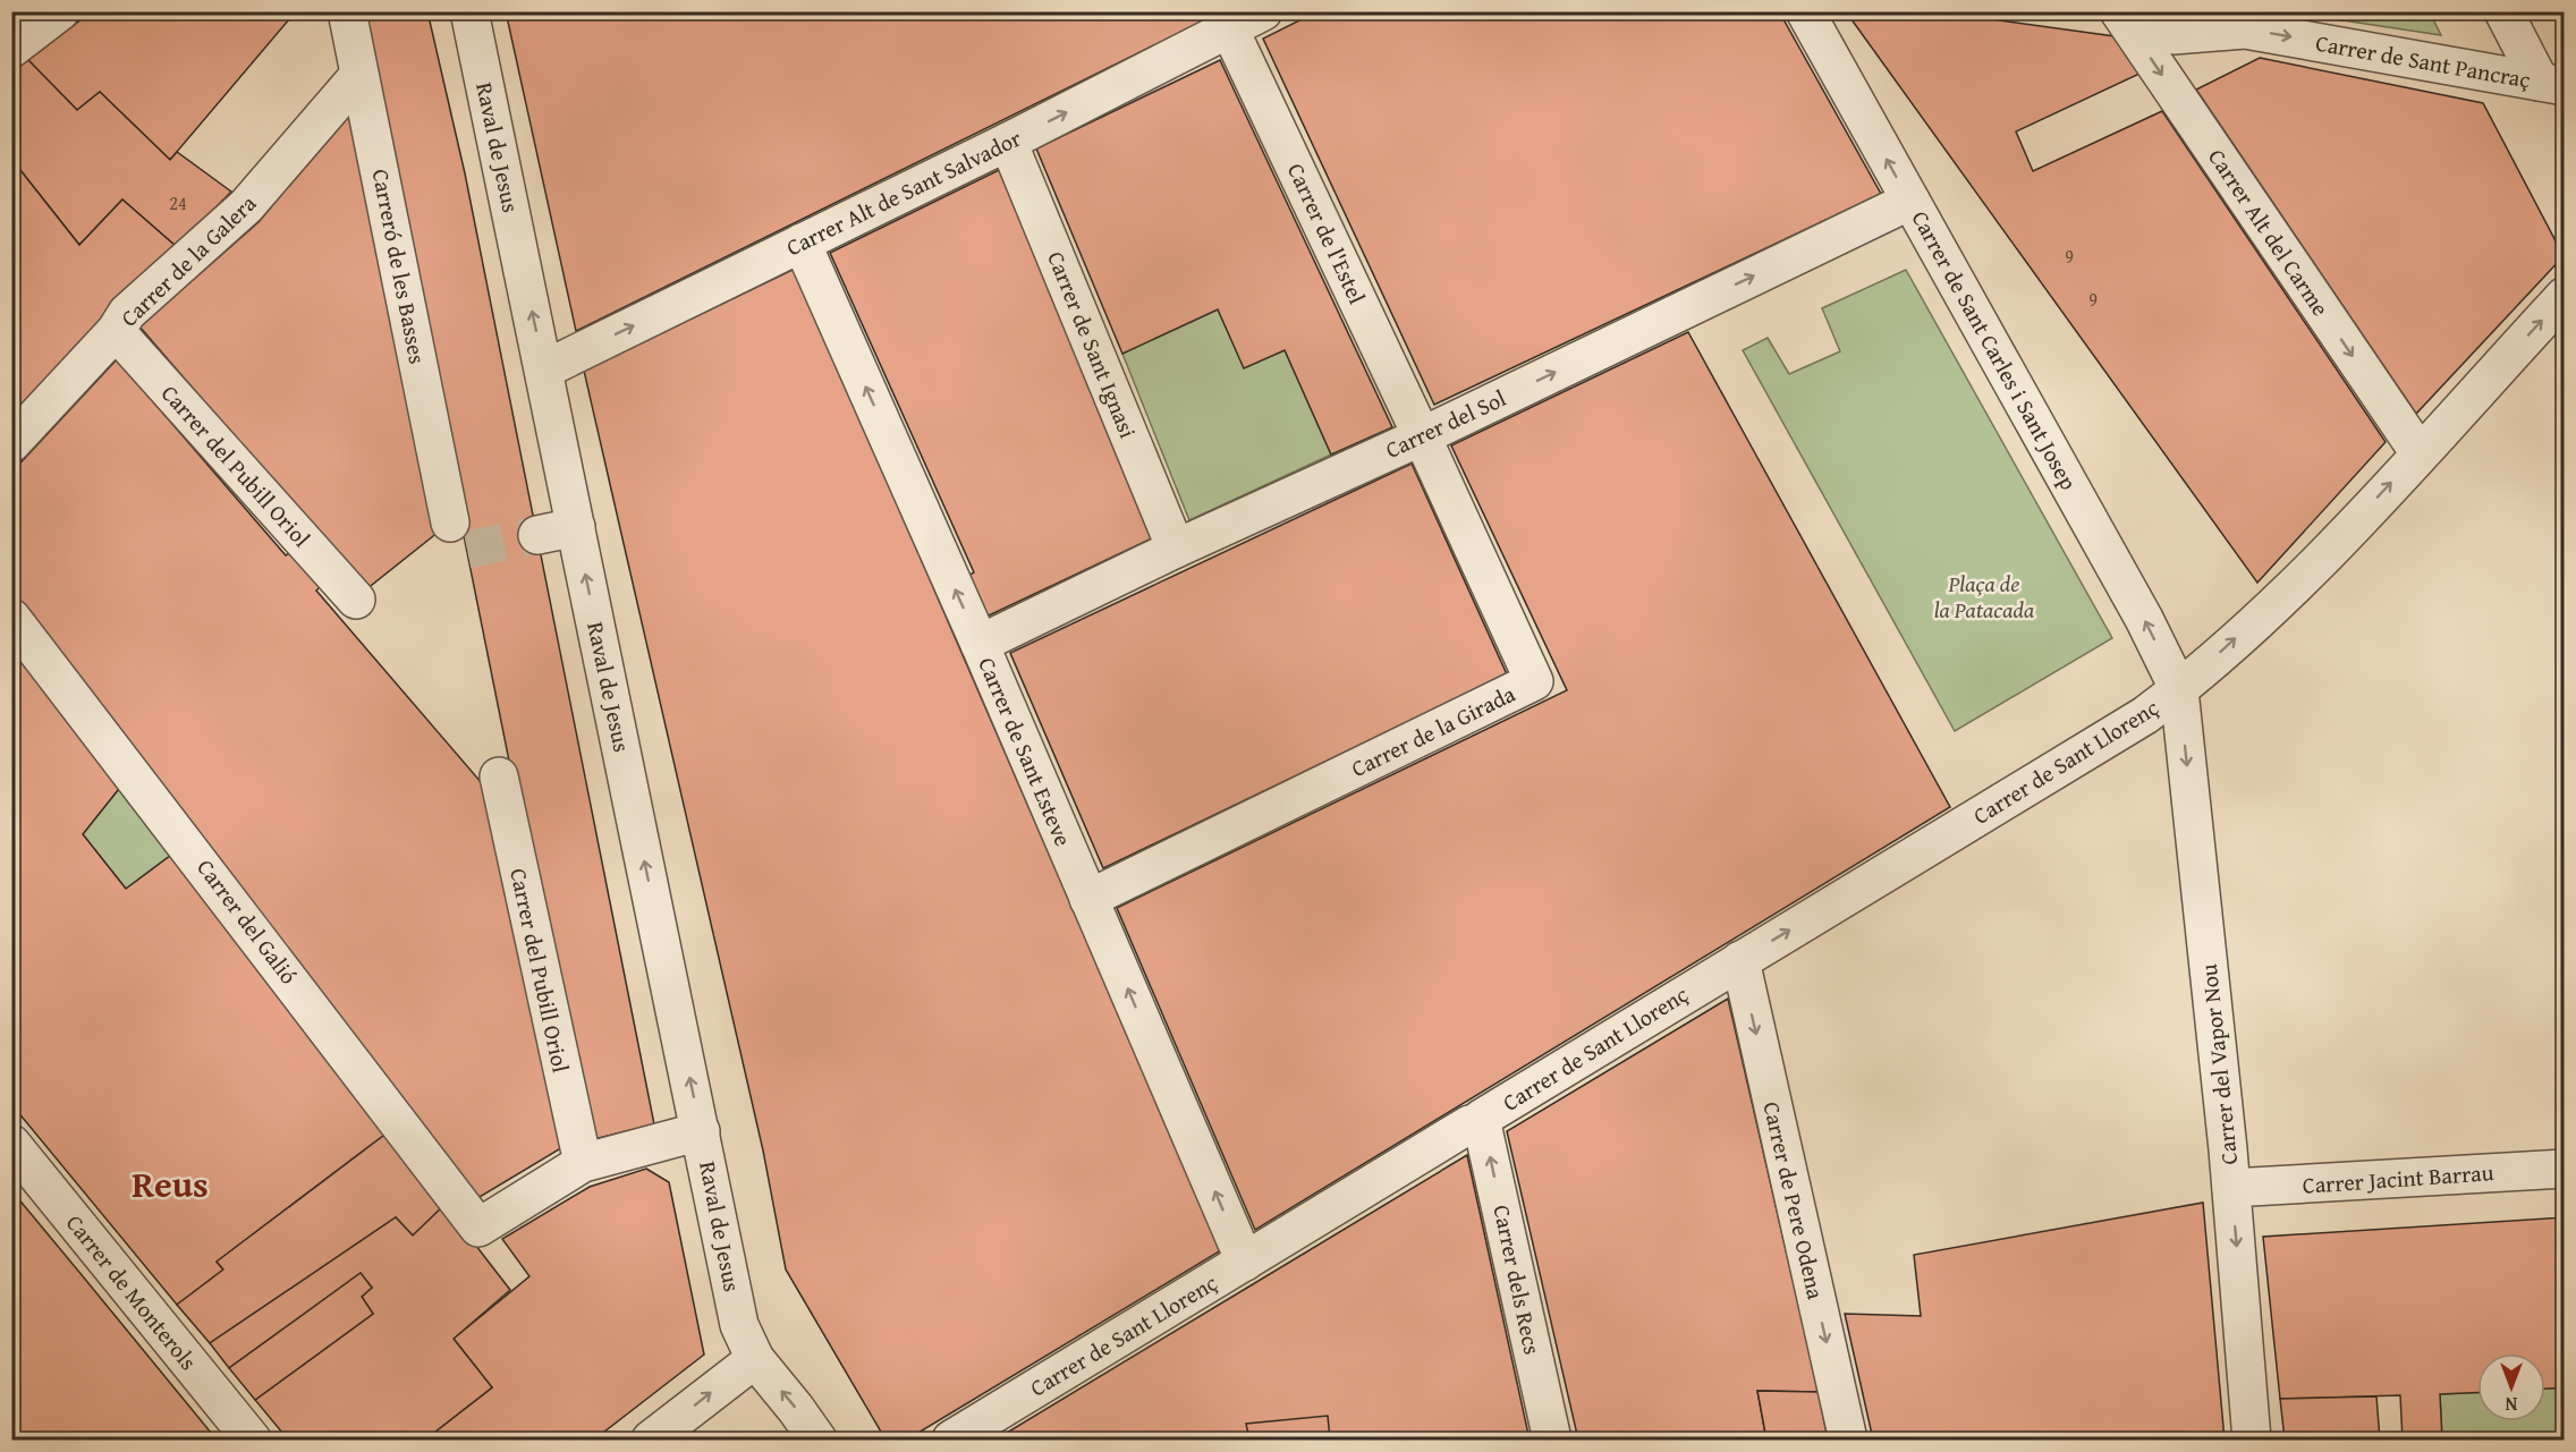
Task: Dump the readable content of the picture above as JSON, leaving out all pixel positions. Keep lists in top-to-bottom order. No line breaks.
{"streets":{"street":["Carrer de Sant Pancraç","Raval de Jesus","Carrer Alt de Sant Salvador","Carrer Alt del Carme","Carrer de l'Estel","Carrer de la Galera","Carreró de les Basses","Carrer de Sant Ignasi","Carrer de Sant Carles i Sant Josep","Carrer del Sol","Carrer del Pubill Oriol","Carrer de la Girada","Carrer de Sant Esteve","Carrer de Sant Llorenç","Carrer del Galió","Carrer del Vapor Nou","Carrer Jacint Barrau","Carrer de Pere Odena","Carrer dels Recs","Carrer de Monterols"]},"crossings":[["Raval de Jesus","Carrer Alt de Sant Salvador"],["Carrer Alt de Sant Salvador","Carrer de l'Estel"],["Carrer Alt de Sant Salvador","Carrer de Sant Ignasi"],["Carrer Alt de Sant Salvador","Carrer de Sant Esteve"],["Carrer Alt del Carme","Carrer de Sant Llorenç"],["Carrer de l'Estel","Carrer del Sol"],["Carrer de l'Estel","Carrer de la Girada"],["Carrer de la Galera","Carreró de les Basses"],["Carrer de la Galera","Carrer del Pubill Oriol"],["Carrer de Sant Ignasi","Carrer del Sol"],["Carrer de Sant Carles i Sant Josep","Carrer del Sol"],["Carrer de Sant Carles i Sant Josep","Carrer de Sant Llorenç"],["Carrer de Sant Carles i Sant Josep","Carrer del Vapor Nou"],["Carrer del Sol","Carrer de la Girada"],["Carrer del Sol","Carrer de Sant Esteve"],["Carrer del Pubill Oriol","Carrer del Galió"],["Carrer de la Girada","Carrer de Sant Esteve"],["Carrer de Sant Esteve","Carrer de Sant Llorenç"],["Carrer de Sant Llorenç","Carrer del Vapor Nou"],["Carrer de Sant Llorenç","Carrer de Pere Odena"],["Carrer de Sant Llorenç","Carrer dels Recs"],["Carrer del Vapor Nou","Carrer Jacint Barrau"]],"one_way":["Carrer de Sant Pancraç","Raval de Jesus","Carrer Alt de Sant Salvador","Carrer Alt del Carme","Carrer de Sant Carles i Sant Josep","Carrer del Sol","Carrer de Sant Esteve","Carrer de Sant Llorenç","Carrer del Vapor Nou","Carrer de Pere Odena","Carrer dels Recs"],"districts":["Reus"],"parks":["Plaça de la Patacada"],"house_numbers":["24","9","9"],"north":"bottom"}
